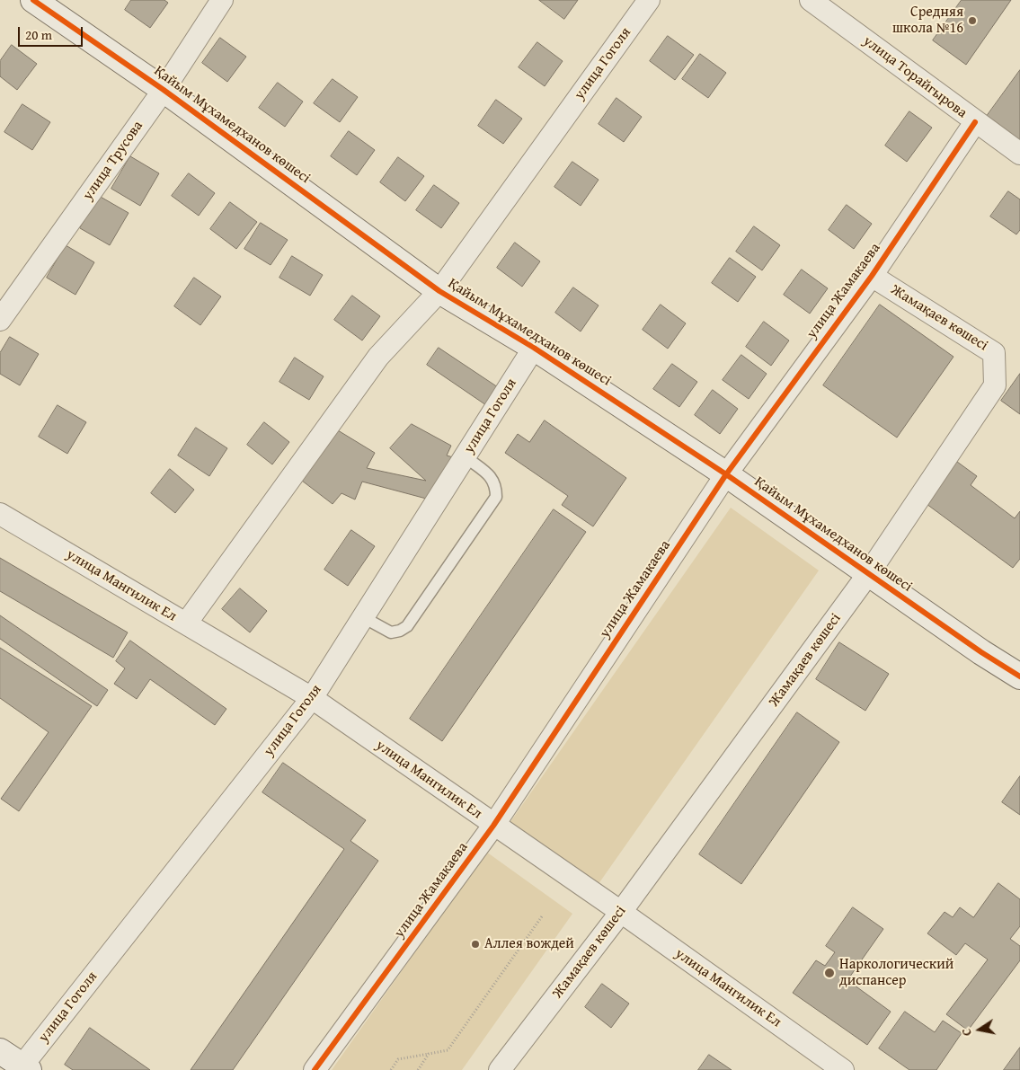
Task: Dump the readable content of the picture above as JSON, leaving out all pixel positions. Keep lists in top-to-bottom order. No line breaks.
{"streets":{"street":["улица Гоголя","улица Торайгырова","Қайым Мұхамедханов көшесі","улица Трусова","улица Жамакаева","Жамақаев көшесі","улица Мангилик Ел"]},"crossings":[["улица Гоголя","Қайым Мұхамедханов көшесі"],["улица Гоголя","улица Мангилик Ел"],["улица Торайгырова","улица Жамакаева"],["Қайым Мұхамедханов көшесі","улица Трусова"],["Қайым Мұхамедханов көшесі","улица Жамакаева"],["Қайым Мұхамедханов көшесі","Жамақаев көшесі"],["улица Жамакаева","Жамақаев көшесі"],["улица Жамакаева","улица Мангилик Ел"],["Жамақаев көшесі","улица Мангилик Ел"]],"places":["Средняя школа №16","Аллея вождей","Наркологический диспансер"],"scale_bar":"20 m","north":"left"}
